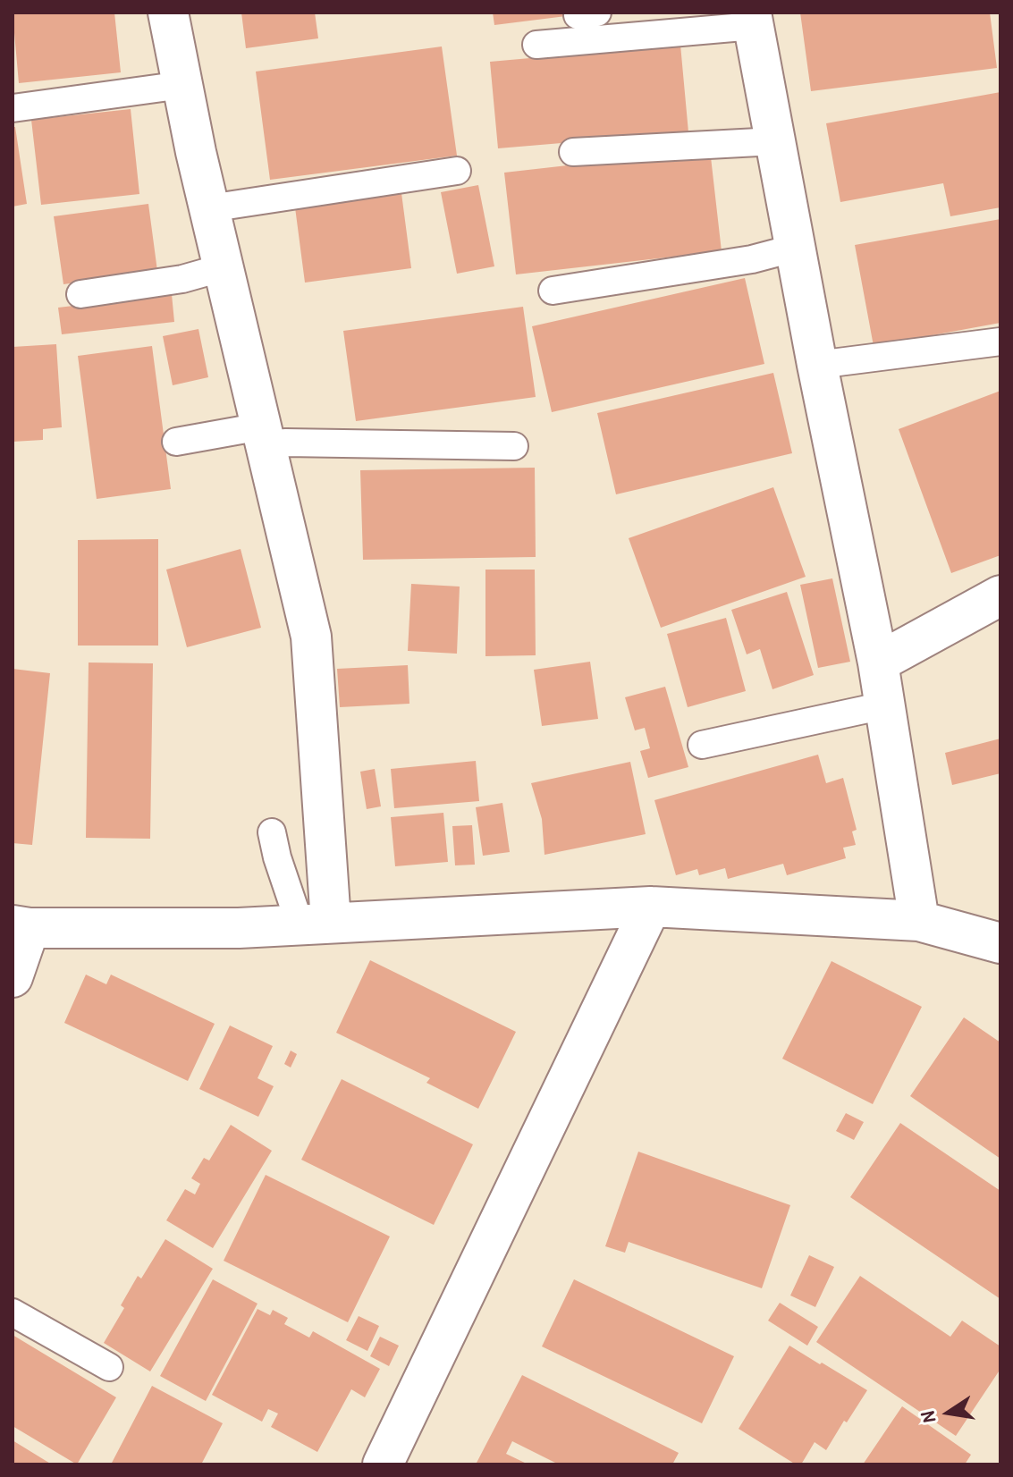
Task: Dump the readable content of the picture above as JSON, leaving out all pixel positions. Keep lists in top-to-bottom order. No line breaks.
{"north":"left"}
